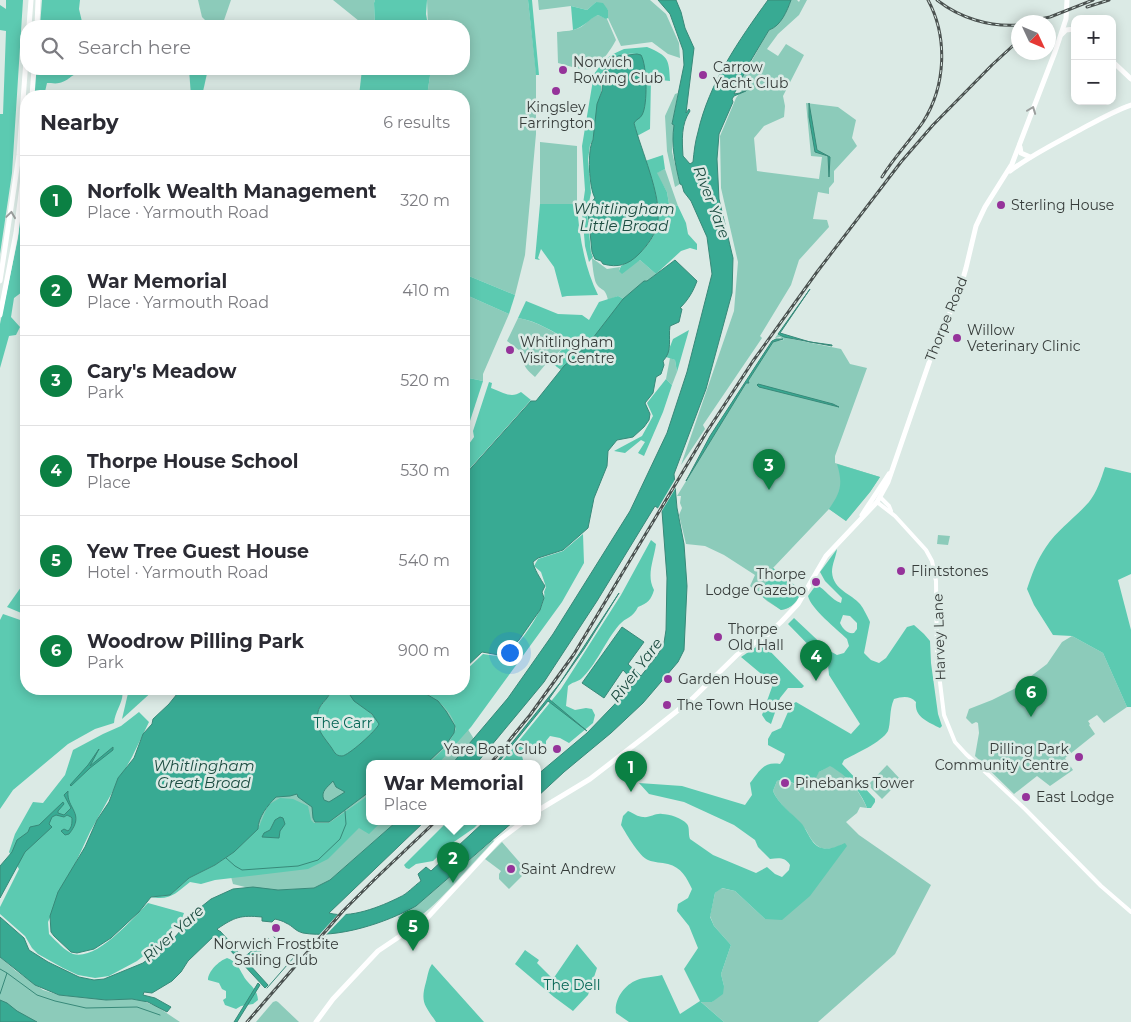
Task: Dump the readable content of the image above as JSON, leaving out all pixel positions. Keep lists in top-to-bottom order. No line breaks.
{"streets":{"main road":["Thorpe Road"],"street":["Harvey Lane"]},"crossings":[["Thorpe Road","Harvey Lane"]],"water":["River Yare","Whitlingham Little Broad","Whitlingham Great Broad"],"parks":["The Carr","The Dell"],"places":["Norwich Rowing Club","Carrow Yacht Club","Kingsley Farrington","Sterling House","Willow Veterinary Clinic","Whitlingham Visitor Centre","Flintstones","Thorpe Lodge Gazebo","Thorpe Old Hall","Garden House","The Town House","Yare Boat Club","Pilling Park Community Centre","Pinebanks Tower","East Lodge","Saint Andrew","Norwich Frostbite Sailing Club"],"north":"bottom right","page":{"map_buttons":["+","−"],"search":"Search here","heading":["Nearby","6 results"],"list":[{"mark":"1","name":"Norfolk Wealth Management","note":"Place · Yarmouth Road","value":"320 m"},{"mark":"2","name":"War Memorial","note":"Place · Yarmouth Road","value":"410 m"},{"mark":"3","name":"Cary's Meadow","note":"Park","value":"520 m"},{"mark":"4","name":"Thorpe House School","note":"Place","value":"530 m"},{"mark":"5","name":"Yew Tree Guest House","note":"Hotel · Yarmouth Road","value":"540 m"},{"mark":"6","name":"Woodrow Pilling Park","note":"Park","value":"900 m"}],"pins":["3","4","6","1","2","5"],"popup":["War Memorial","Place"]}}
